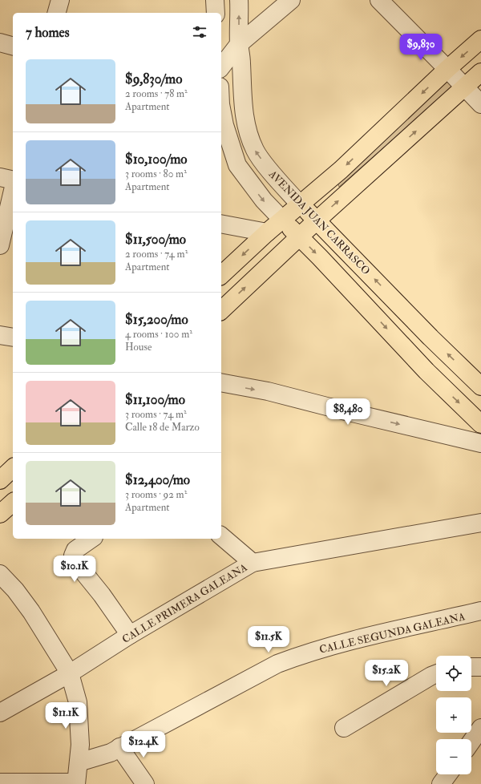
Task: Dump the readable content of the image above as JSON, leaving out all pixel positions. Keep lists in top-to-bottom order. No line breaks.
{"streets":{"main road":["AVENIDA JUAN CARRASCO"],"street":["CALLE PRIMERA GALEANA","CALLE SEGUNDA GALEANA"]},"page":{"heading":"7 homes","price":["$9,830","$8,480","$10.1K","$11.5K","$15.2K","$11.1K","$12.4K"],"list":[{"name":"$9,830/mo","note":"2 rooms · 78 m² · Apartment"},{"name":"$10,100/mo","note":"3 rooms · 80 m² · Apartment"},{"name":"$11,500/mo","note":"2 rooms · 74 m² · Apartment"},{"name":"$15,200/mo","note":"4 rooms · 100 m² · House"},{"name":"$11,100/mo","note":"3 rooms · 74 m² · Calle 18 de Marzo"},{"name":"$12,400/mo","note":"3 rooms · 92 m² · Apartment"}],"map_buttons":["+","−"]}}
